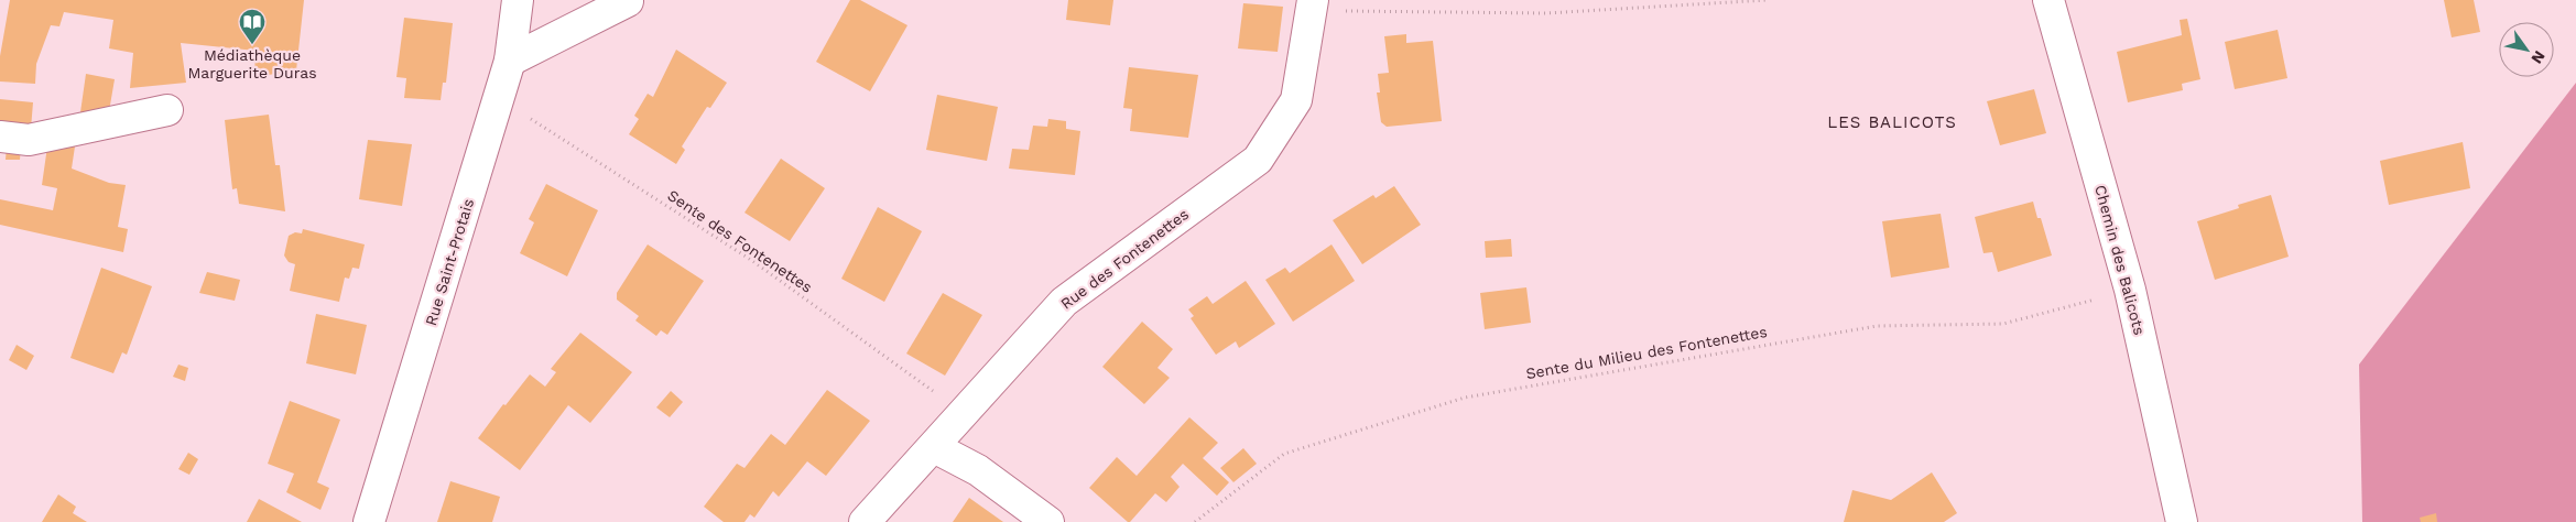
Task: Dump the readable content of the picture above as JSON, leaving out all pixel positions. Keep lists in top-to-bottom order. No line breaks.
{"streets":{"street":["Rue des Fontenettes","Chemin des Balicots","Rue Saint-Protais"],"path":["Sente des Fontenettes","Sente du Milieu des Fontenettes"]},"crossings":[["Sente des Fontenettes","Rue des Fontenettes"],["Sente des Fontenettes","Rue Saint-Protais"],["Chemin des Balicots","Sente du Milieu des Fontenettes"]],"districts":["LES BALICOTS"],"places":{"library":["Médiathèque Marguerite Duras"]},"north":"bottom right"}
